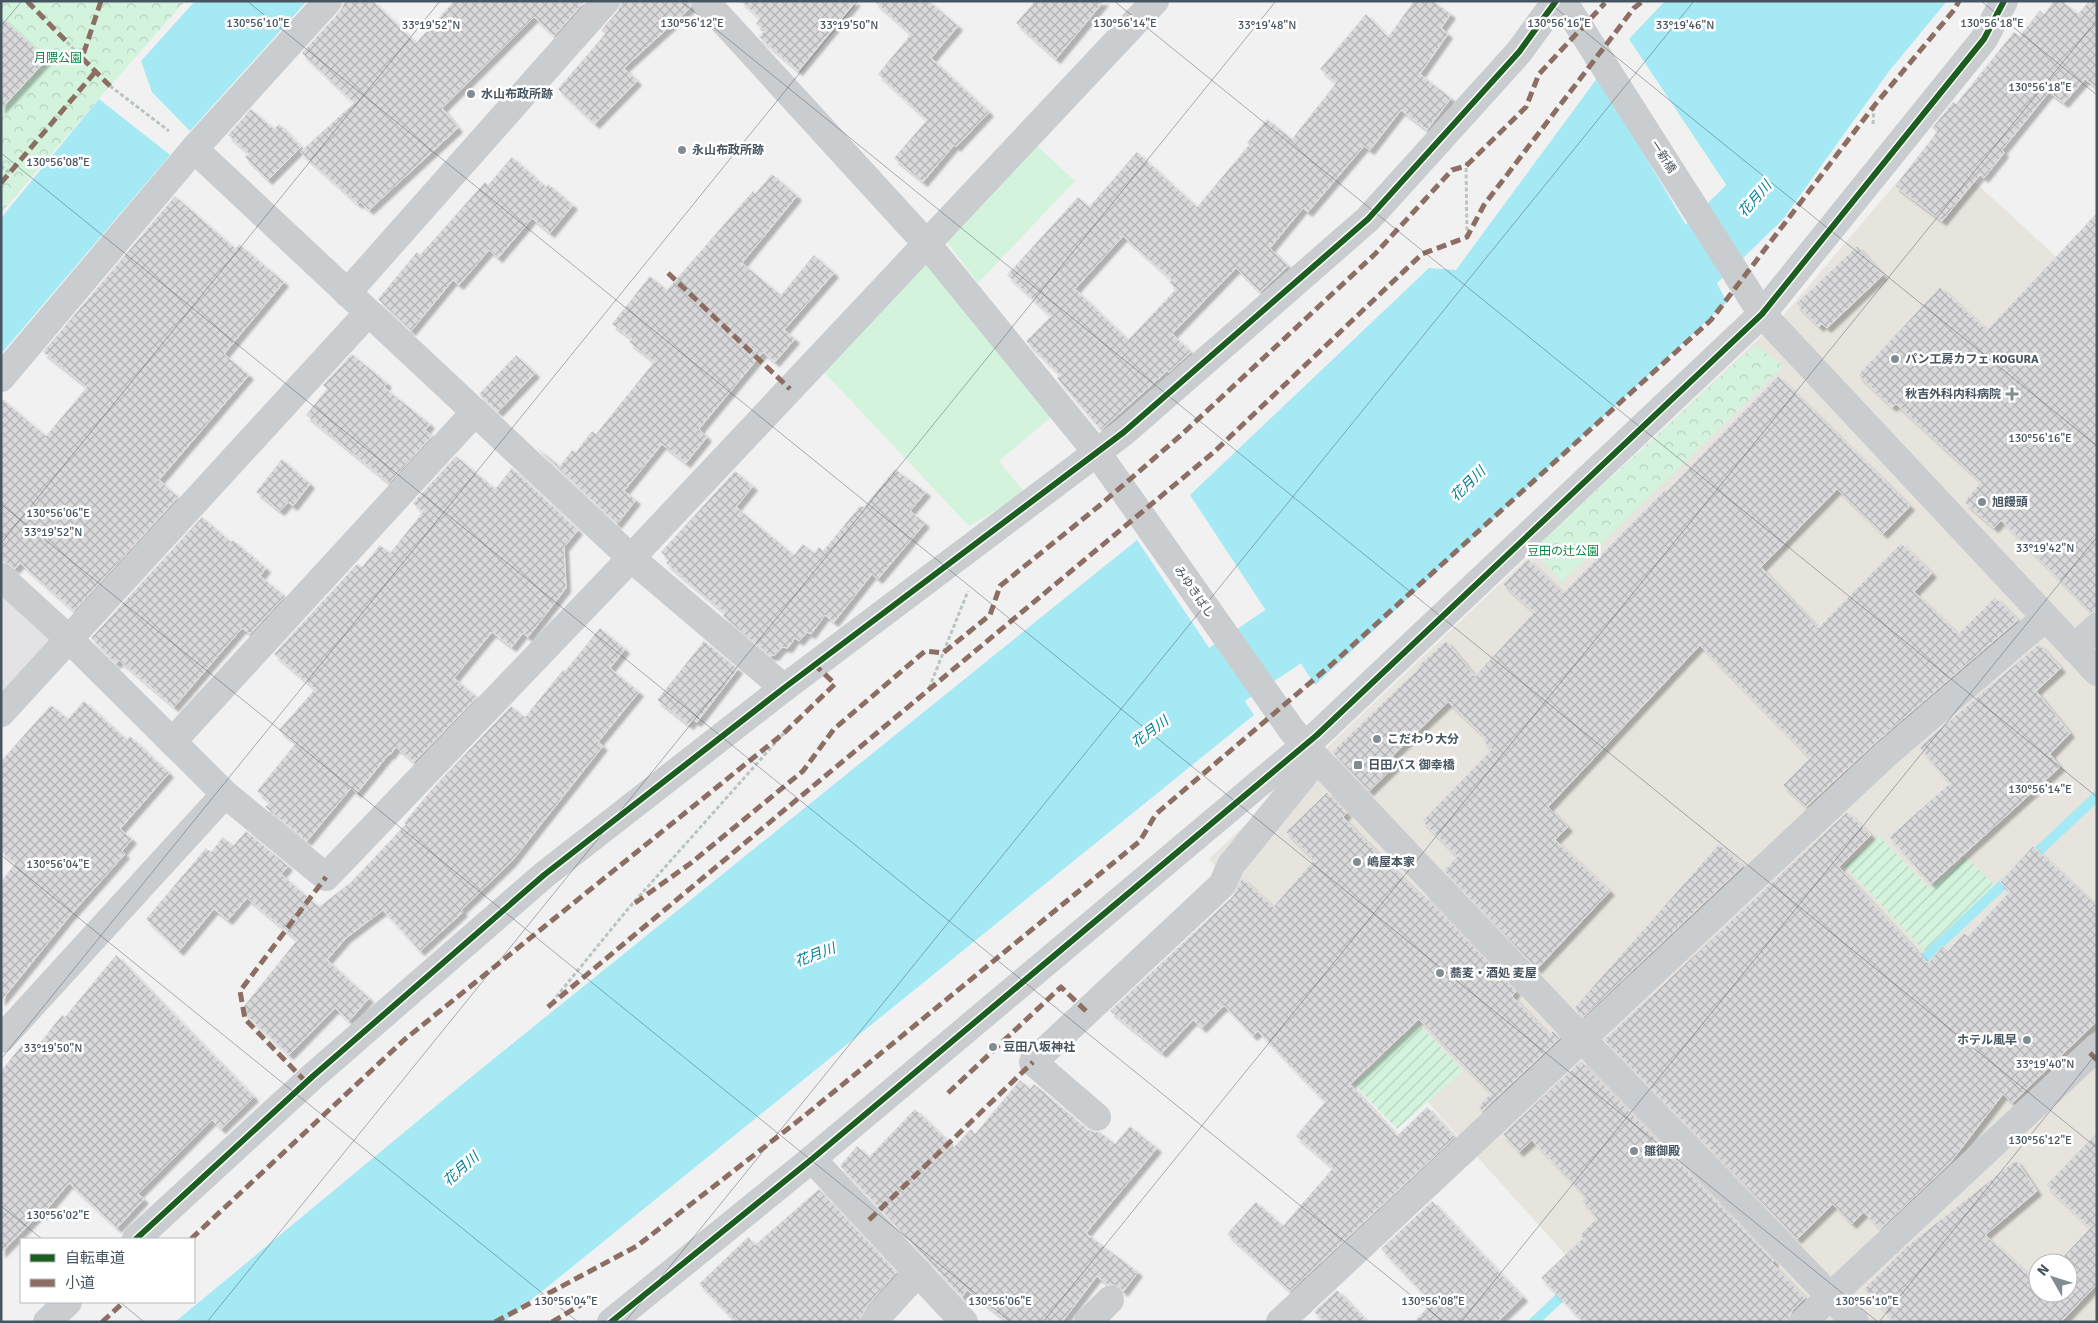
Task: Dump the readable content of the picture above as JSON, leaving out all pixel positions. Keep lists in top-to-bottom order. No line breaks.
{"streets":{"street":["一新橋","みゆきばし"]},"water":["花月川"],"parks":["月隈公園","豆田の辻公園"],"places":{"other":["水山布政所跡","永山布政所跡","パン工房カフェ KOGURA","旭饅頭","こだわり大分","嶋屋本家","蕎麦・酒処 麦屋","ホテル風早","豆田八坂神社","雛御殿"],"health":["秋吉外科内科病院"],"transit":["日田バス 御幸橋"]},"legend":["自転車道","小道"],"north":"top left","coordinates":["130°56'18\"E","130°56'10\"E","130°56'12\"E","130°56'14\"E","130°56'16\"E","33°19'52\"N","33°19'50\"N","33°19'48\"N","33°19'46\"N","130°56'08\"E","130°56'06\"E","33°19'42\"N","130°56'04\"E","33°19'40\"N","130°56'02\"E"]}
